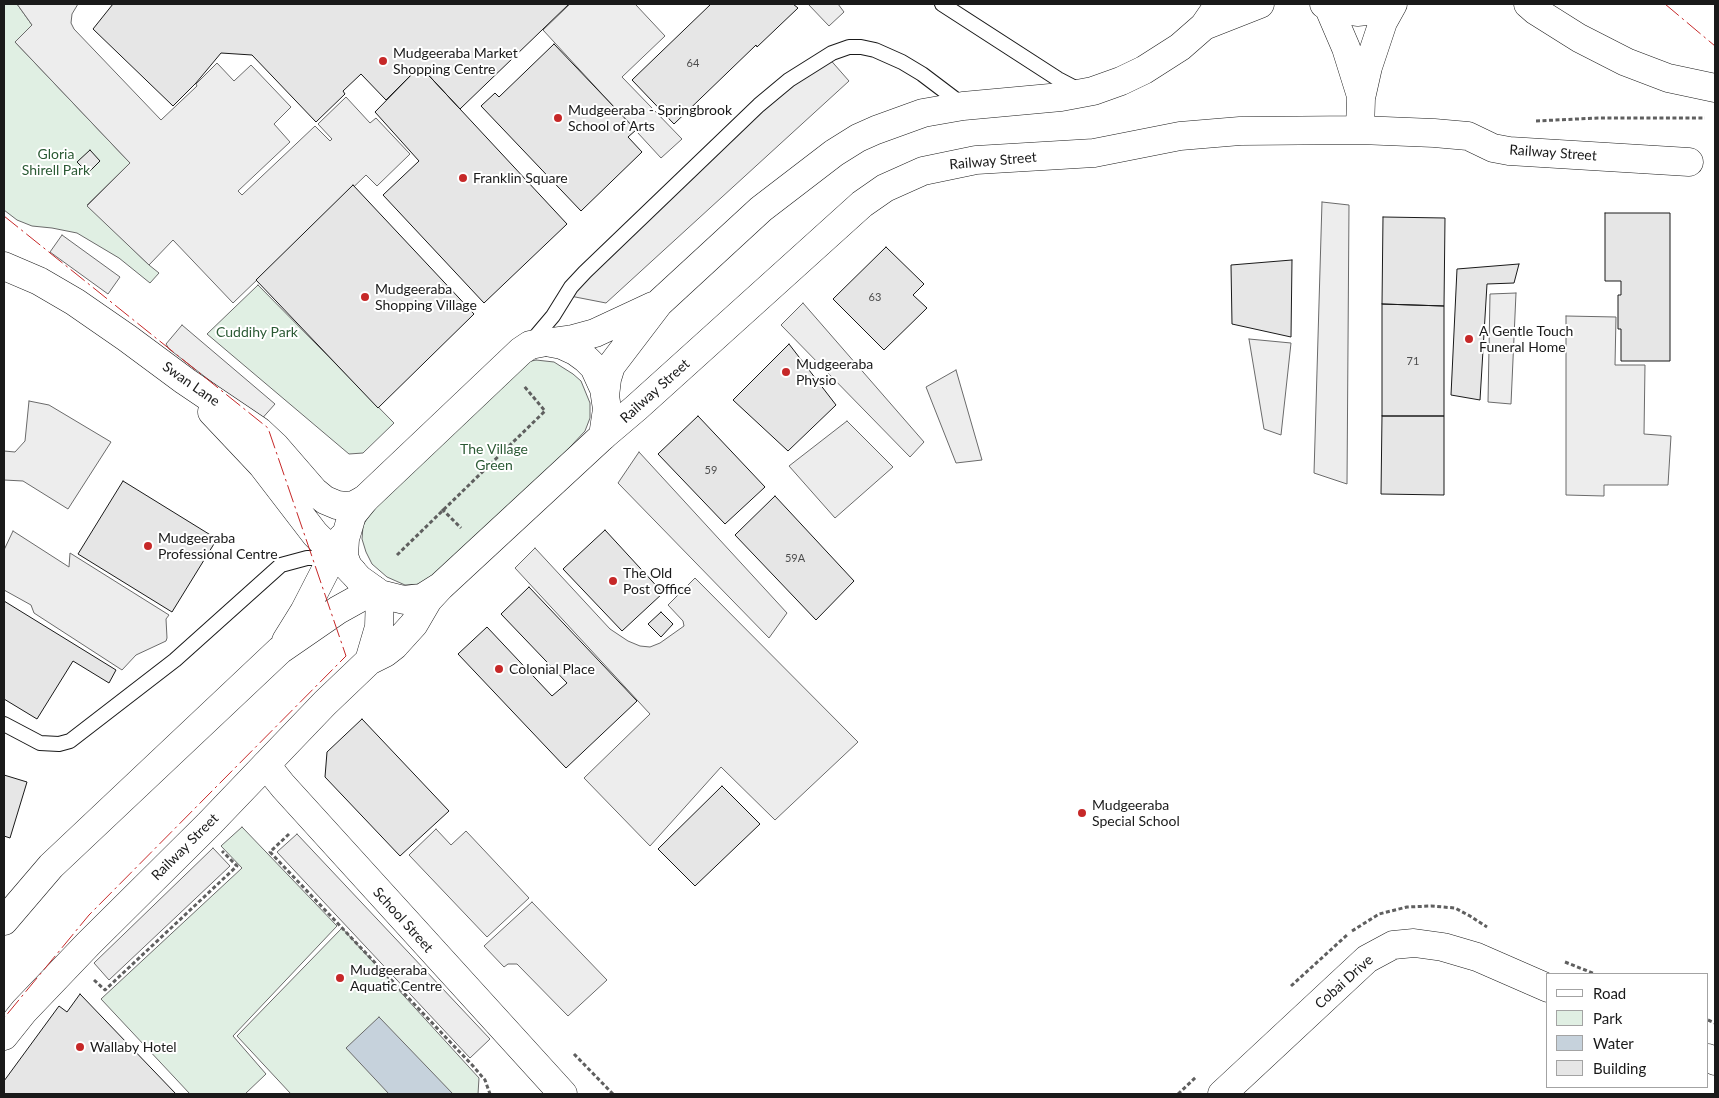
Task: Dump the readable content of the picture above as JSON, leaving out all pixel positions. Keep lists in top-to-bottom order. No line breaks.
{"streets":{"street":["Railway Street","Swan Lane","School Street","Cobai Drive"]},"crossings":[["Railway Street","Swan Lane"],["Railway Street","School Street"]],"parks":["Gloria Shirell Park","Cuddihy Park","The Village Green"],"places":["Mudgeeraba Market Shopping Centre","Mudgeeraba - Springbrook School of Arts","Franklin Square","Mudgeeraba Shopping Village","A Gentle Touch Funeral Home","Mudgeeraba Physio","Mudgeeraba Professional Centre","The Old Post Office","Colonial Place","Mudgeeraba Special School","Mudgeeraba Aquatic Centre","Wallaby Hotel"],"house_numbers":["64","63","71","59","59A"],"legend":["Road","Park","Water","Building"]}
